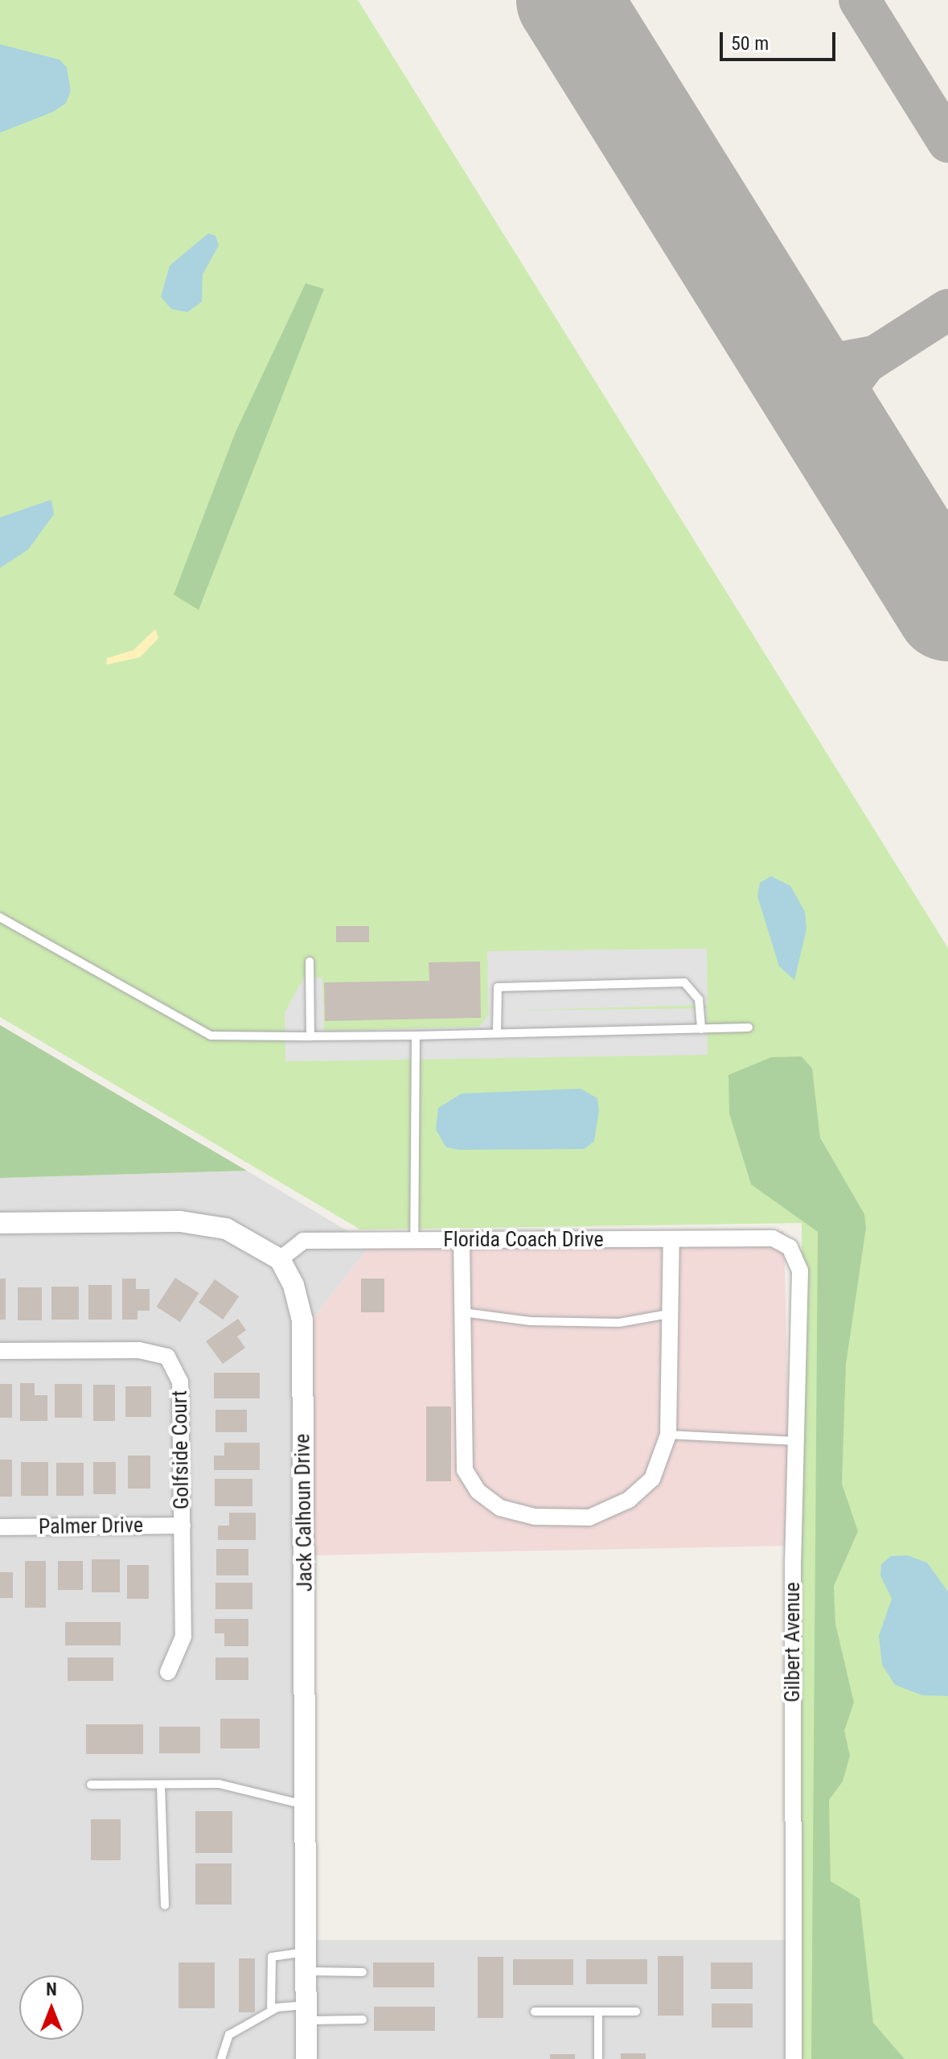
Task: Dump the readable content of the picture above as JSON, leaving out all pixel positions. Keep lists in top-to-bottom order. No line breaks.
{"streets":{"street":["Florida Coach Drive","Golfside Court","Jack Calhoun Drive","Palmer Drive","Gilbert Avenue"]},"crossings":[["Florida Coach Drive","Jack Calhoun Drive"],["Florida Coach Drive","Gilbert Avenue"],["Golfside Court","Palmer Drive"]],"scale_bar":"50 m","north":"top"}
